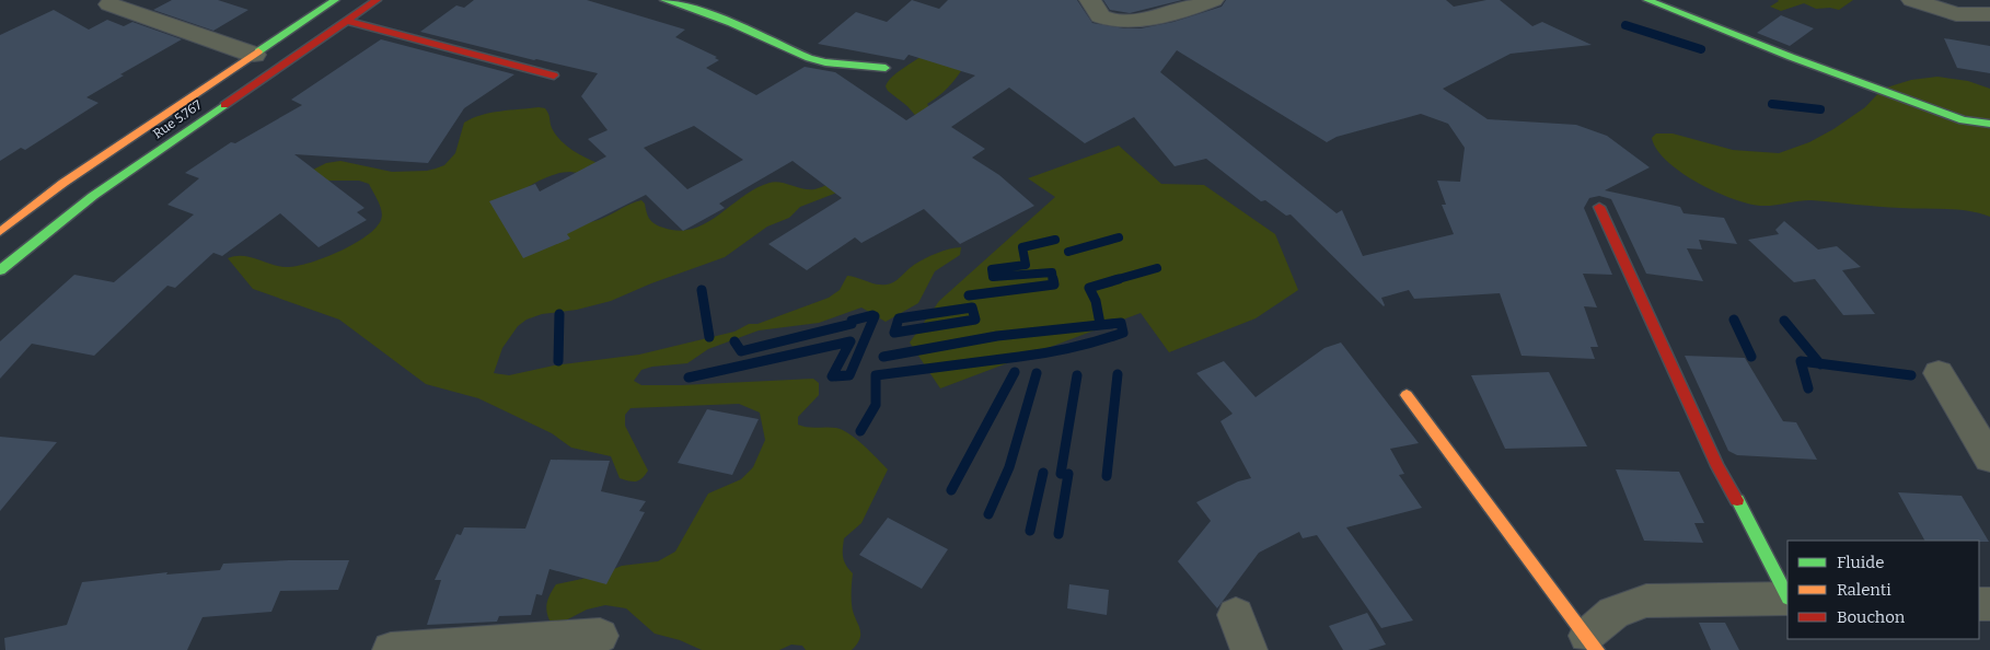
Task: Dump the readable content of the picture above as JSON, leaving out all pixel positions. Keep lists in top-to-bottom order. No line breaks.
{"streets":{"main road":["Rue 5.767"]},"legend":["Fluide","Ralenti","Bouchon"]}
